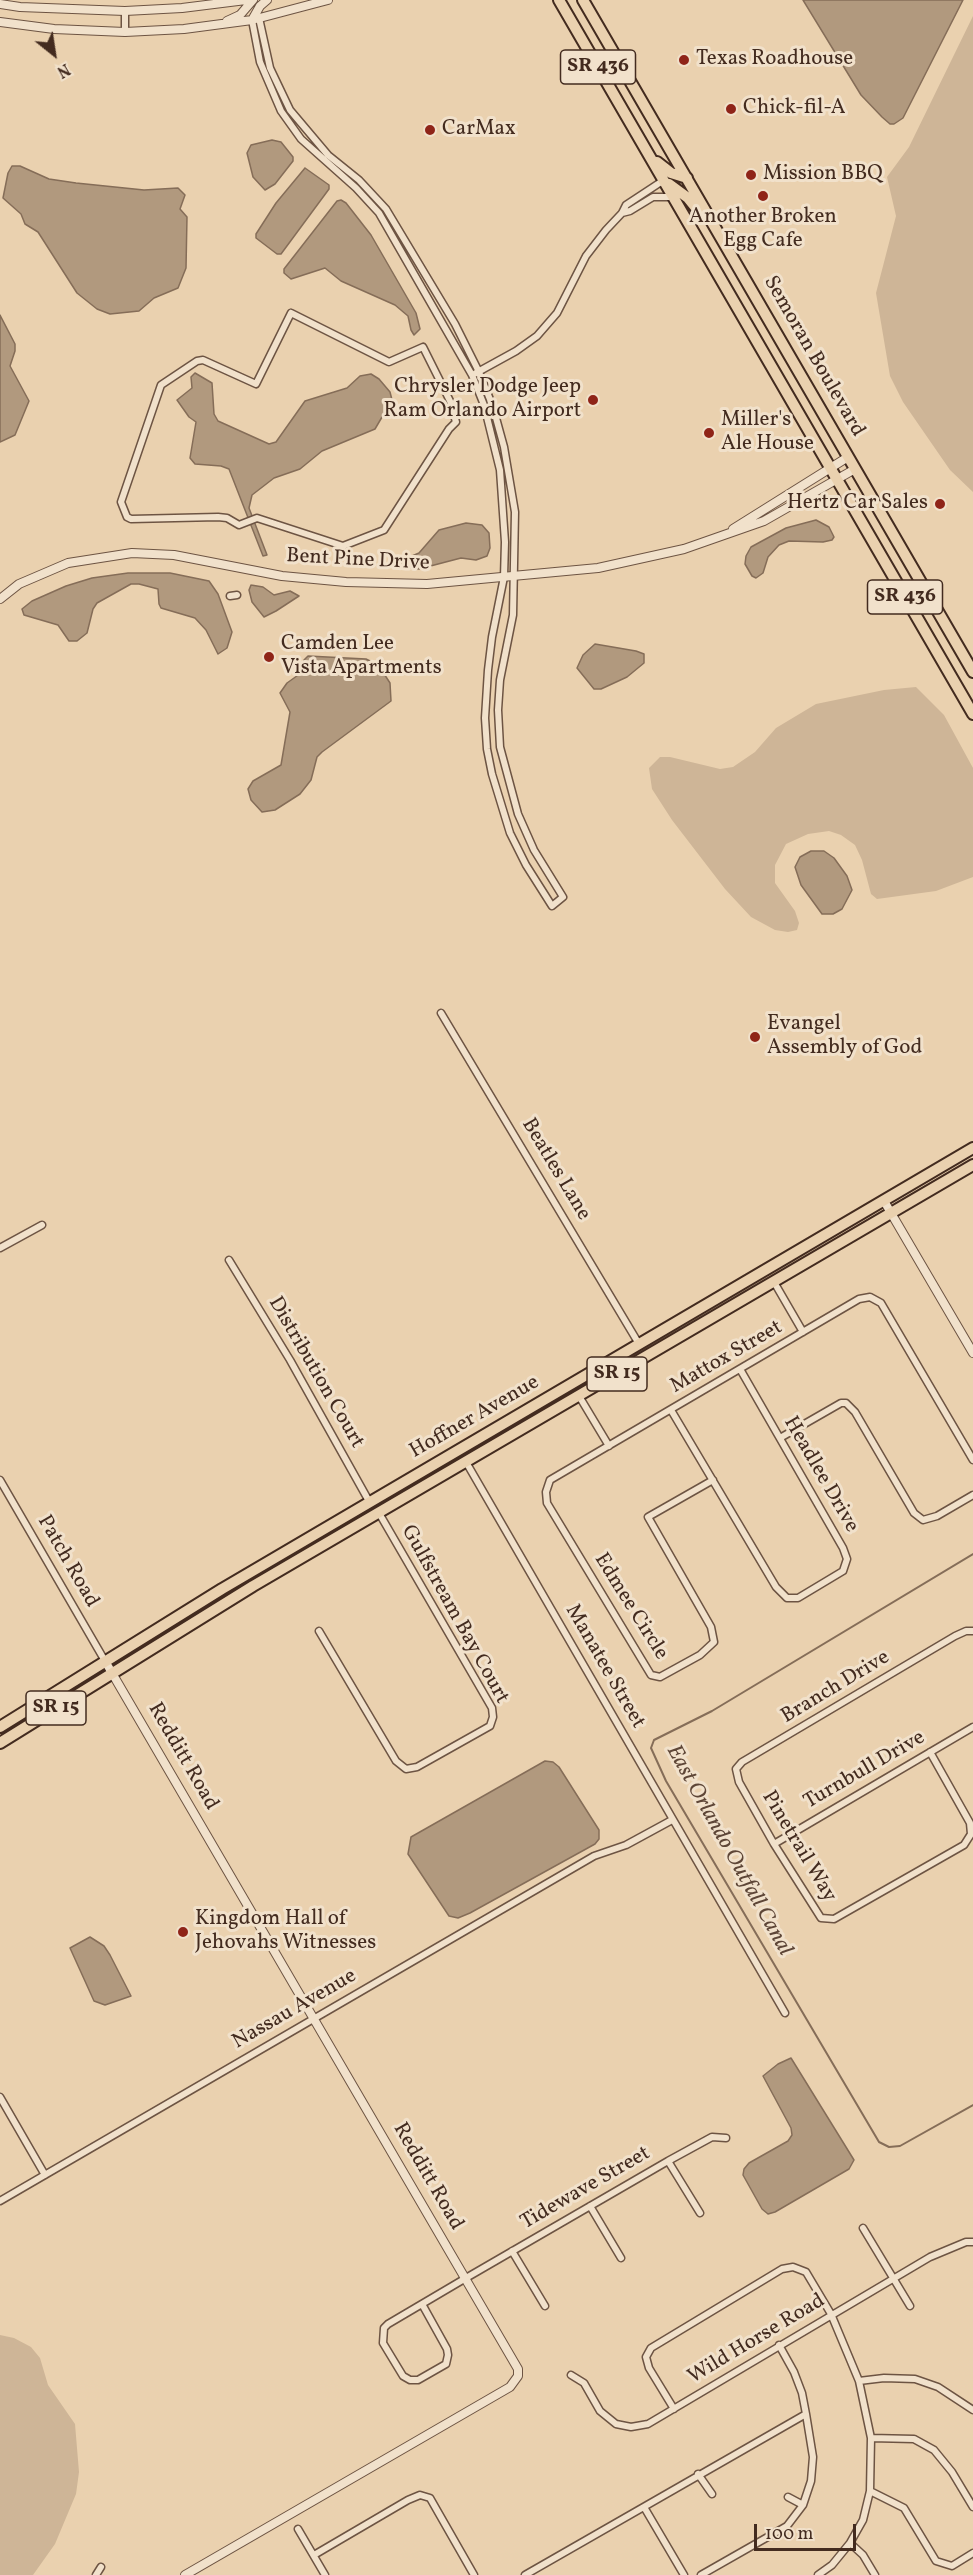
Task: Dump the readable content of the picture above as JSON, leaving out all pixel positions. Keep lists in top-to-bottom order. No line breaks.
{"streets":{"main road":["SR 436","Semoran Boulevard","SR 15","Hoffner Avenue"],"street":["Bent Pine Drive","Beatles Lane","Mattox Street","Distribution Court","Headlee Drive","Patch Road","Edmee Circle","Gulfstream Bay Court","Manatee Street","Branch Drive","Redditt Road","Turnbull Drive","Pinetrail Way","Nassau Avenue","Tidewave Street","Wild Horse Road"]},"crossings":[["Semoran Boulevard","Bent Pine Drive"],["Beatles Lane","Hoffner Avenue"],["Mattox Street","Headlee Drive"],["Mattox Street","Edmee Circle"],["Distribution Court","Hoffner Avenue"],["Hoffner Avenue","Patch Road"],["Hoffner Avenue","Gulfstream Bay Court"],["Hoffner Avenue","Manatee Street"],["Hoffner Avenue","Redditt Road"],["Headlee Drive","Edmee Circle"],["Patch Road","Redditt Road"],["Manatee Street","Nassau Avenue"],["Branch Drive","Pinetrail Way"],["Redditt Road","Nassau Avenue"],["Redditt Road","Tidewave Street"],["Turnbull Drive","Pinetrail Way"]],"water":["East Orlando Outfall Canal"],"places":["Texas Roadhouse","Chick-fil-A","CarMax","Mission BBQ","Another Broken Egg Cafe","Chrysler Dodge Jeep Ram Orlando Airport","Miller's Ale House","Hertz Car Sales","Camden Lee Vista Apartments","Evangel Assembly of God","Kingdom Hall of Jehovahs Witnesses"],"scale_bar":"100 m","north":"bottom right"}
